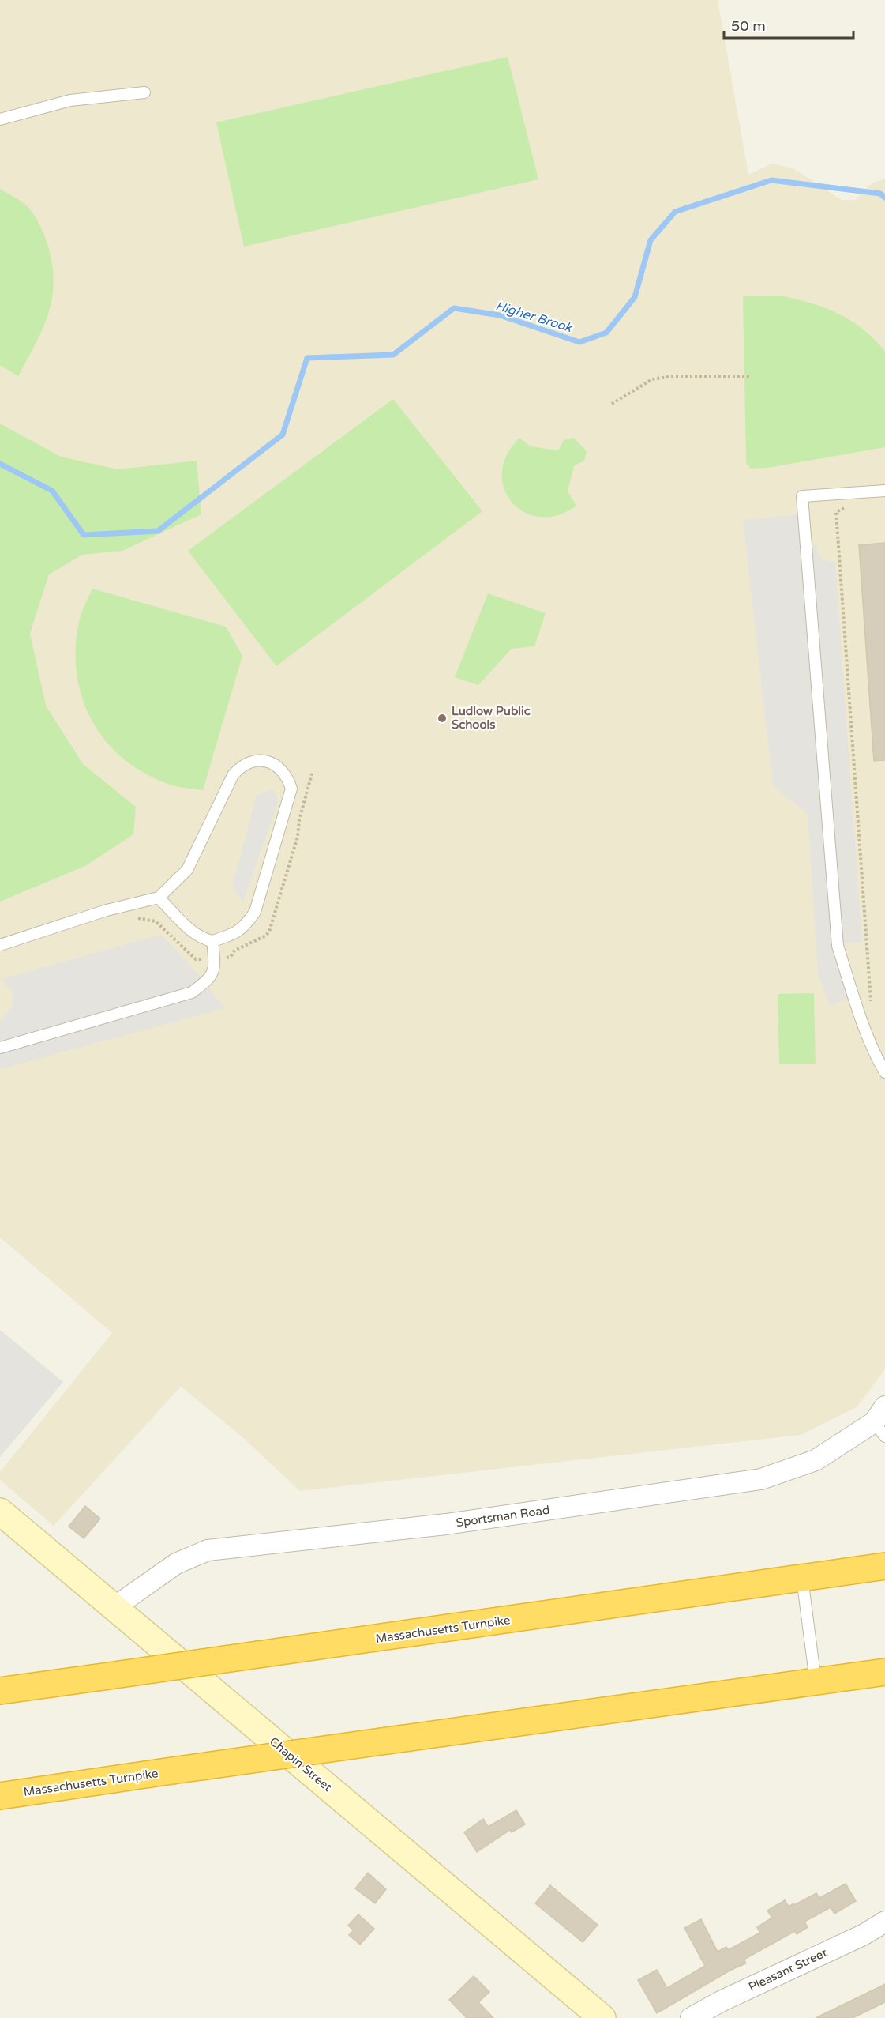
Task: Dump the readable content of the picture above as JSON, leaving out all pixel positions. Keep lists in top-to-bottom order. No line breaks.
{"streets":{"highway":["Massachusetts Turnpike"],"main road":["Chapin Street"],"street":["Sportsman Road","Pleasant Street"]},"crossings":[["Sportsman Road","Chapin Street"]],"water":["Higher Brook"],"places":["Ludlow Public Schools"],"scale_bar":"50 m"}
